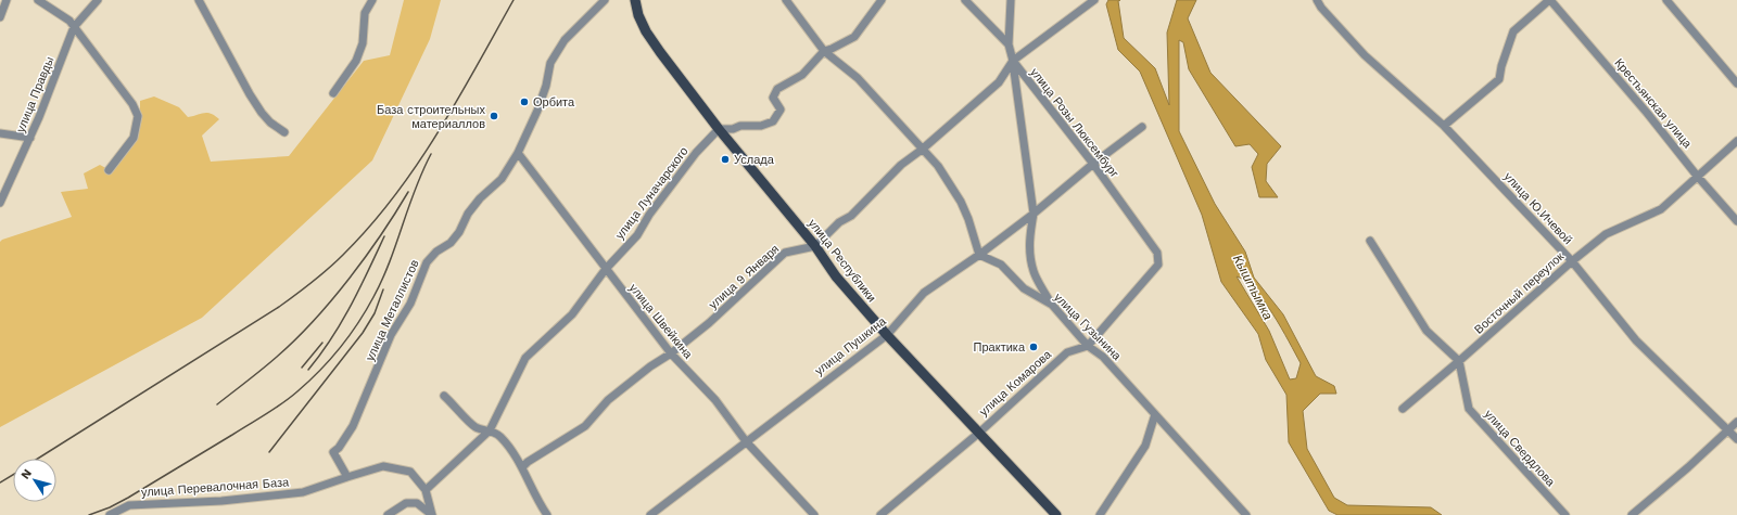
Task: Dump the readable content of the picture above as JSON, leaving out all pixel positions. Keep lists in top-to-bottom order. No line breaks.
{"streets":{"main road":["улица Республики"],"street":["улица Правды","Крестьянская улица","улица Розы Люксембург","улица Луначарского","улица Ю.Ичевой","улица 9 Января","Восточный переулок","улица Металлистов","улица Швейкина","улица Гузынина","улица Пушкина","улица Комарова","улица Свердлова","улица Перевалочная База"]},"crossings":[["Крестьянская улица","Восточный переулок"],["улица Розы Люксембург","улица Гузынина"],["улица Розы Люксембург","улица Пушкина"],["улица Розы Люксембург","улица Комарова"],["улица Луначарского","улица Республики"],["улица Луначарского","улица Швейкина"],["улица Луначарского","улица Перевалочная База"],["улица Ю.Ичевой","Восточный переулок"],["улица Республики","улица 9 Января"],["улица Республики","улица Пушкина"],["улица Республики","улица Комарова"],["улица 9 Января","улица Швейкина"],["Восточный переулок","улица Свердлова"],["улица Металлистов","улица Швейкина"],["улица Металлистов","улица Перевалочная База"],["улица Швейкина","улица Пушкина"],["улица Гузынина","улица Пушкина"],["улица Гузынина","улица Комарова"]],"water":["Кыштымка"],"places":["Орбита","База cтроительных материаллов","Услада","Практика"],"north":"top left"}
